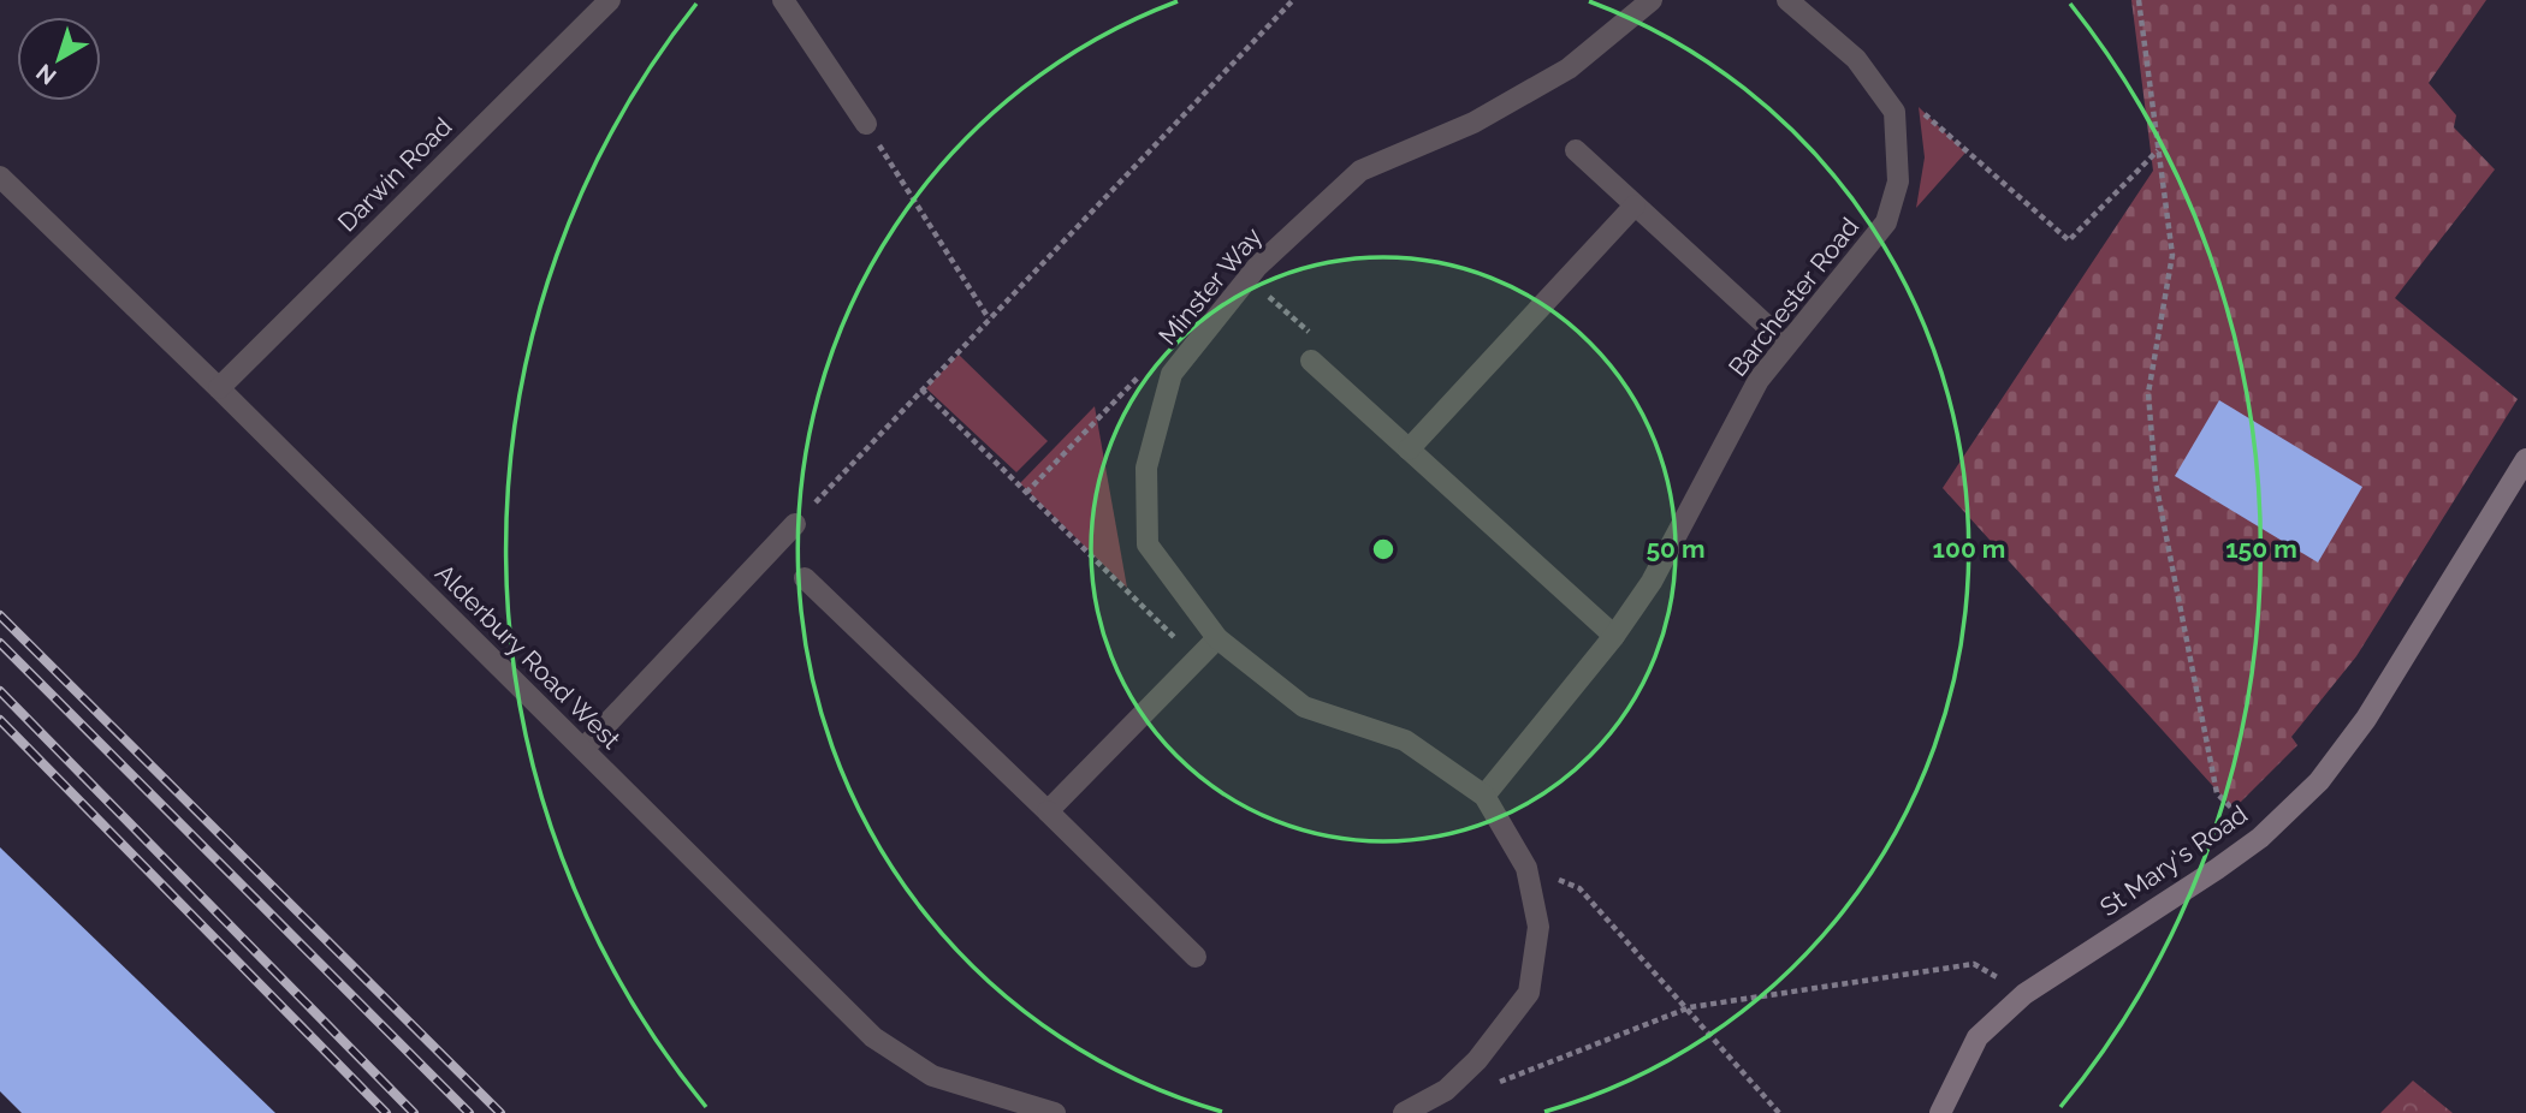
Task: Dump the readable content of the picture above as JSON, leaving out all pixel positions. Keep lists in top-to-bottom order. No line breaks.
{"streets":{"street":["Darwin Road","Minster Way","Barchester Road","Alderbury Road West","St Mary's Road"]},"crossings":[["Darwin Road","Alderbury Road West"],["Minster Way","Barchester Road"]],"north":"bottom left","rings":["50 m","100 m","150 m"]}
